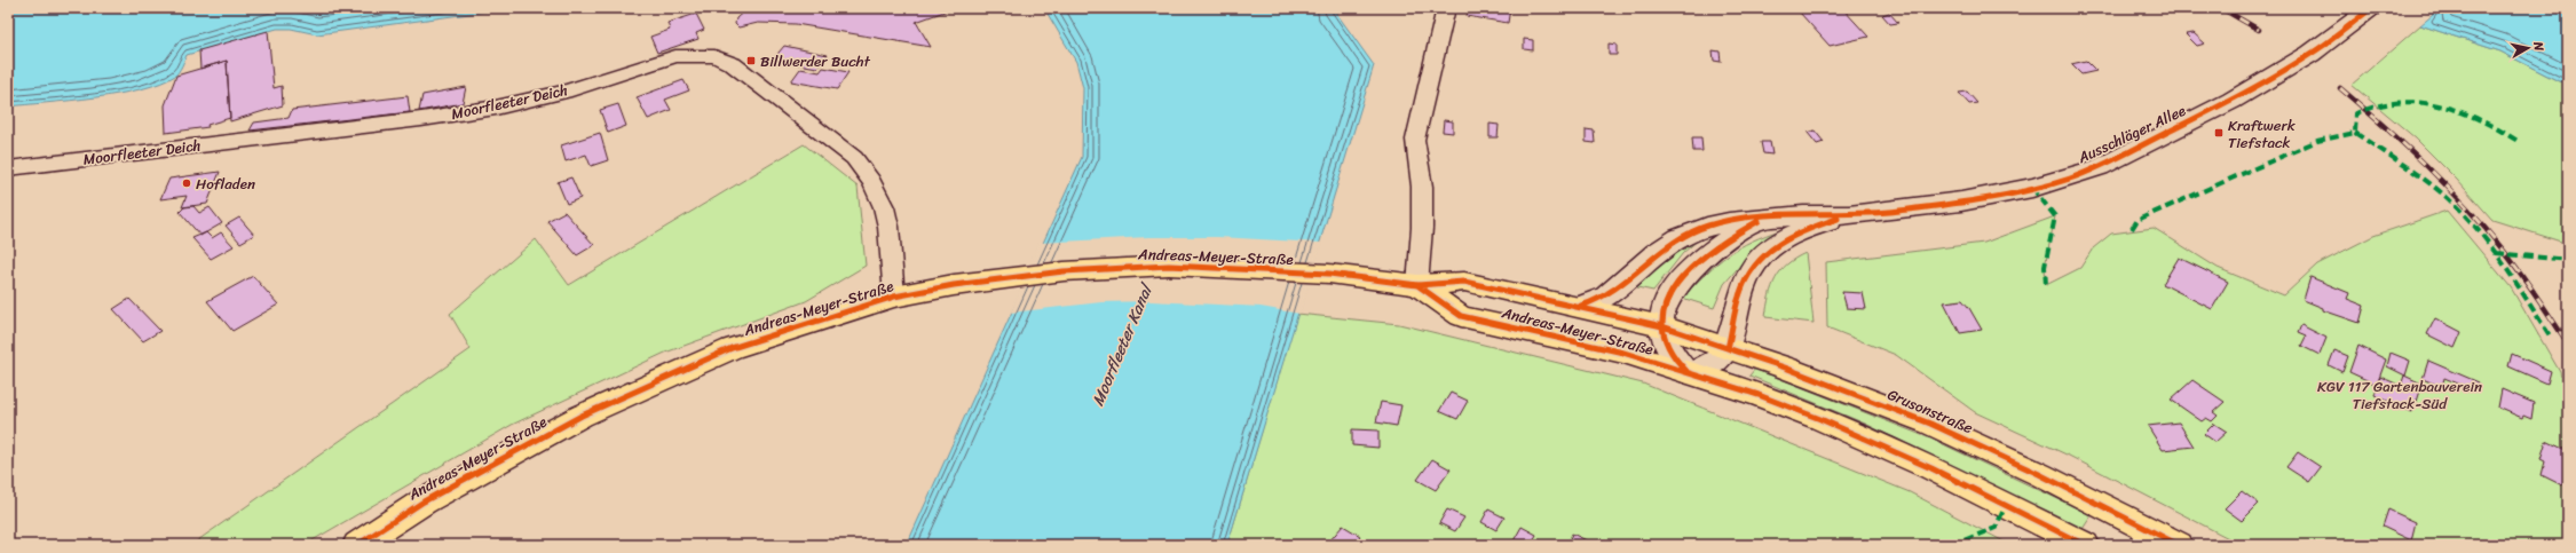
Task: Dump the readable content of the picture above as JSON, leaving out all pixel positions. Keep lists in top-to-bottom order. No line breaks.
{"streets":{"main road":["Andreas-Meyer-Straße","Grusonstraße"],"street":["Moorfleeter Deich","Ausschläger Allee"]},"crossings":[["Moorfleeter Deich","Andreas-Meyer-Straße"],["Ausschläger Allee","Andreas-Meyer-Straße"],["Ausschläger Allee","Grusonstraße"],["Andreas-Meyer-Straße","Grusonstraße"]],"water":["Moorfleeter Kanal"],"parks":["KGV 117 Gartenbauverein Tiefstack-Süd"],"places":{"transit":["Billwerder Bucht","Kraftwerk Tiefstack"],"other":["Hofladen"]},"north":"right"}
